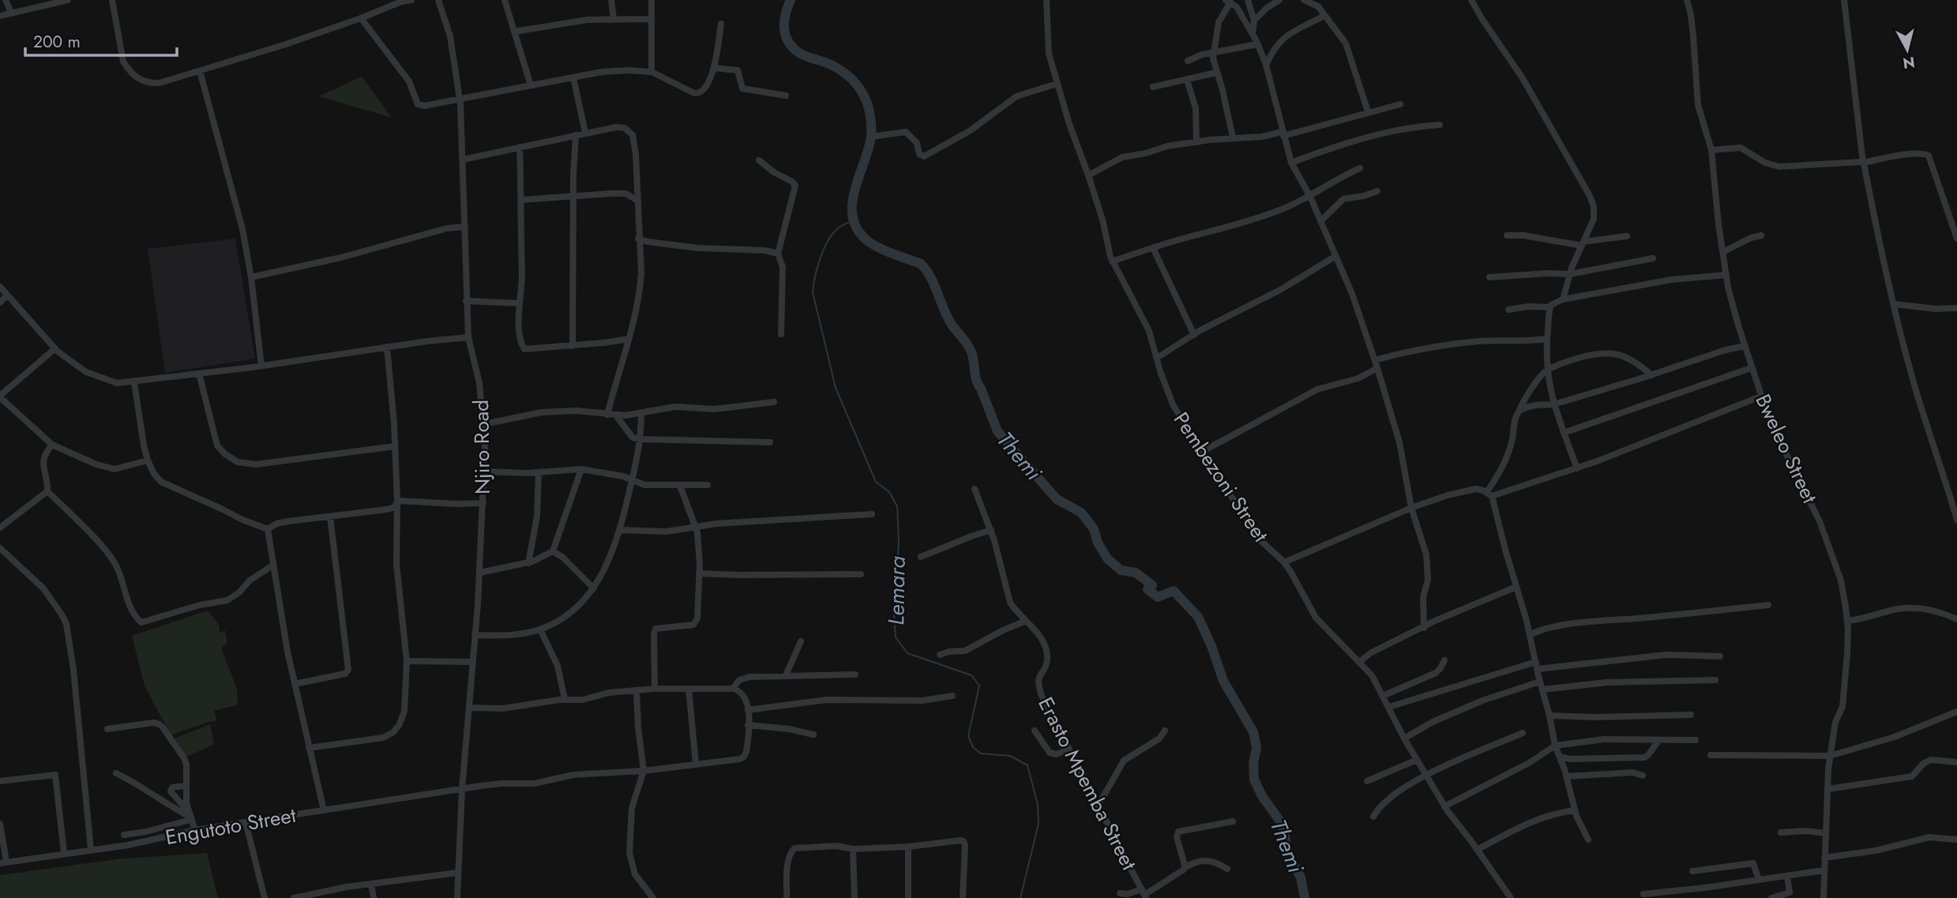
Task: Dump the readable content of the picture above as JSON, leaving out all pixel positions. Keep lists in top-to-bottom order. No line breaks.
{"streets":{"street":["Njiro Road","Bweleo Street","Pembezoni Street","Erasto Mpemba Street","Engutoto Street"]},"crossings":[["Njiro Road","Engutoto Street"]],"water":["Themi","Lemara"],"scale_bar":"200 m","north":"bottom"}
